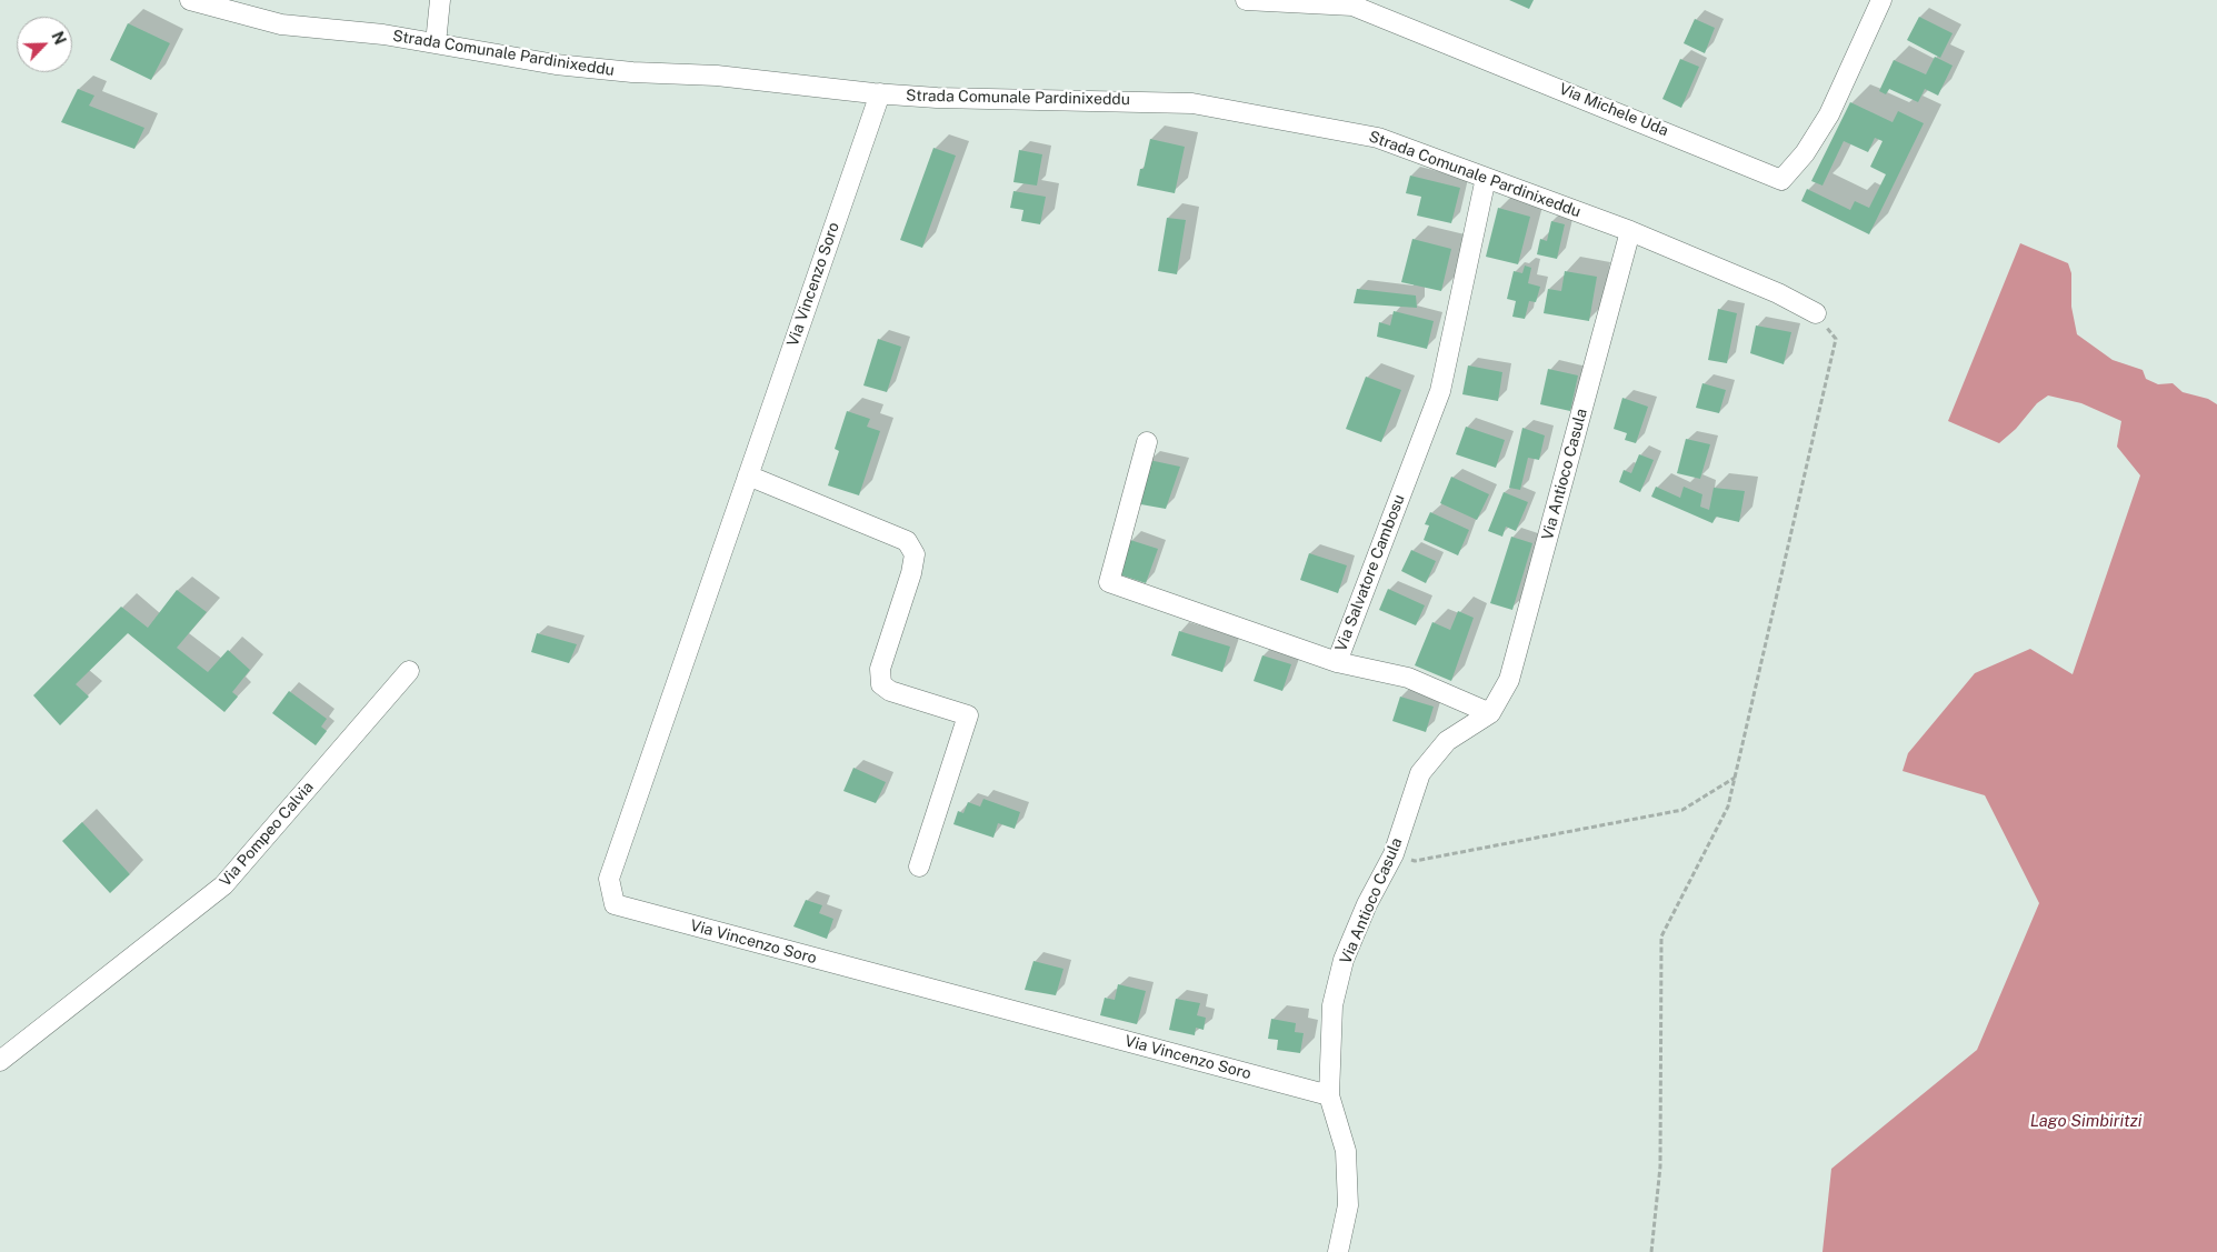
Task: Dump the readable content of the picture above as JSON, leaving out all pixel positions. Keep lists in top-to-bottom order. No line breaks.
{"streets":{"street":["Strada Comunale Pardinixeddu","Via Michele Uda","Via Vincenzo Soro","Via Antioco Casula","Via Salvatore Cambosu","Via Pompeo Calvia"]},"crossings":[["Strada Comunale Pardinixeddu","Via Vincenzo Soro"],["Strada Comunale Pardinixeddu","Via Antioco Casula"],["Strada Comunale Pardinixeddu","Via Salvatore Cambosu"],["Via Vincenzo Soro","Via Antioco Casula"]],"water":["Lago Simbiritzi"],"north":"top right"}
